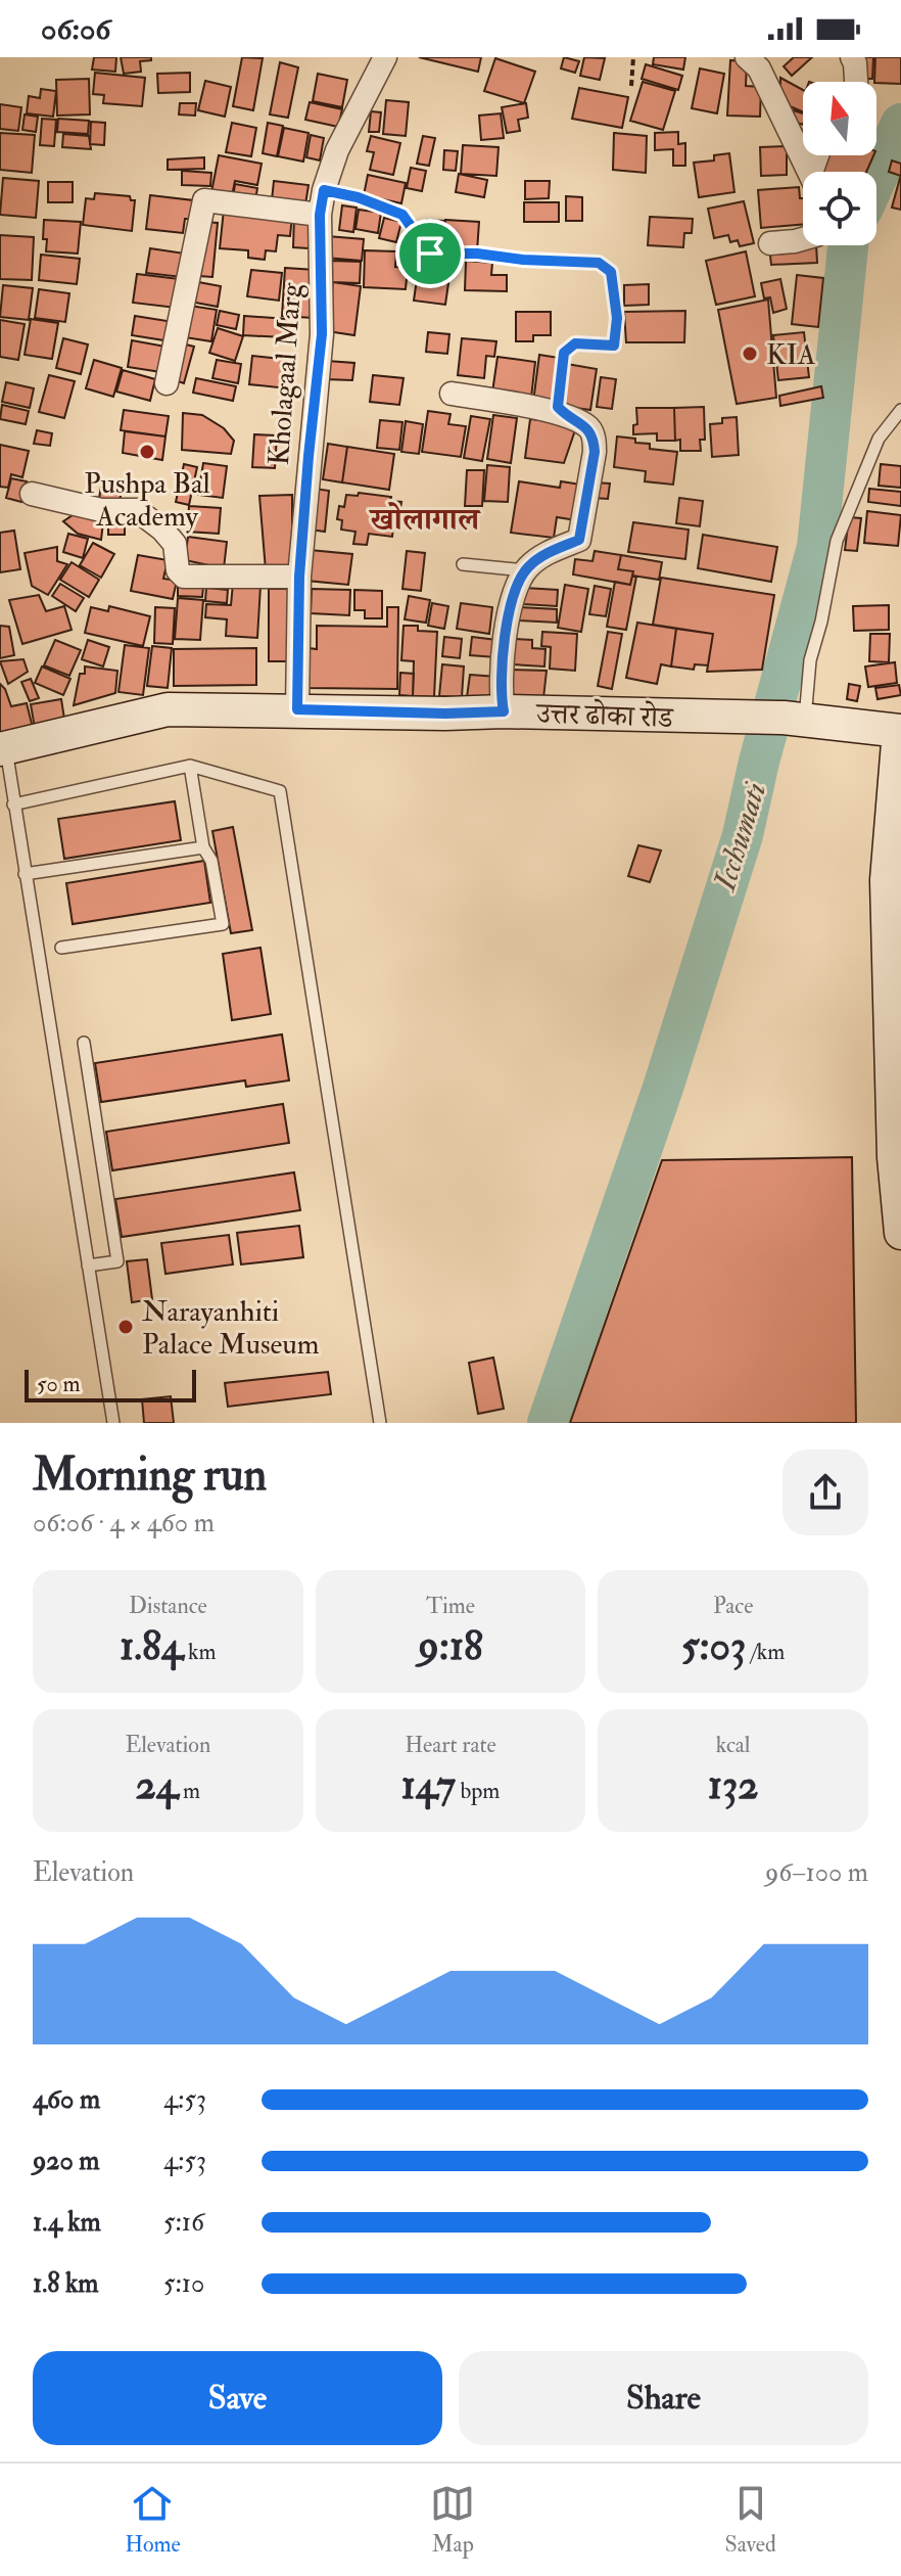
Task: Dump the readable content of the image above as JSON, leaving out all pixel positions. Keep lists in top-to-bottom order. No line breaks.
{"streets":{"main road":["उत्तर ढोका रोड"],"street":["Kholagaal Marg"]},"crossings":[["Kholagaal Marg","उत्तर ढोका रोड"]],"districts":["खोलागाल"],"water":["Icchumati"],"places":["KIA","Pushpa Bal Academy","Narayanhiti Palace Museum"],"scale_bar":"50 m","north":"top","page":{"status":"06:06","scale":"50 m","heading":["Morning run","06:06 · 4 × 460 m"],"stats":[["Distance","1.84 km"],["Time","9:18"],["Pace","5:03 /km"],["Elevation","24 m"],["Heart rate","147 bpm"],["kcal","132"]],"chart":["Elevation","96–100 m"],"list":[{"name":"460 m","note":"4:53"},{"name":"920 m","note":"4:53"},{"name":"1.4 km","note":"5:16"},{"name":"1.8 km","note":"5:10"}],"buttons":["Save","Share"],"tabs":["Home","Map","Saved"]}}
